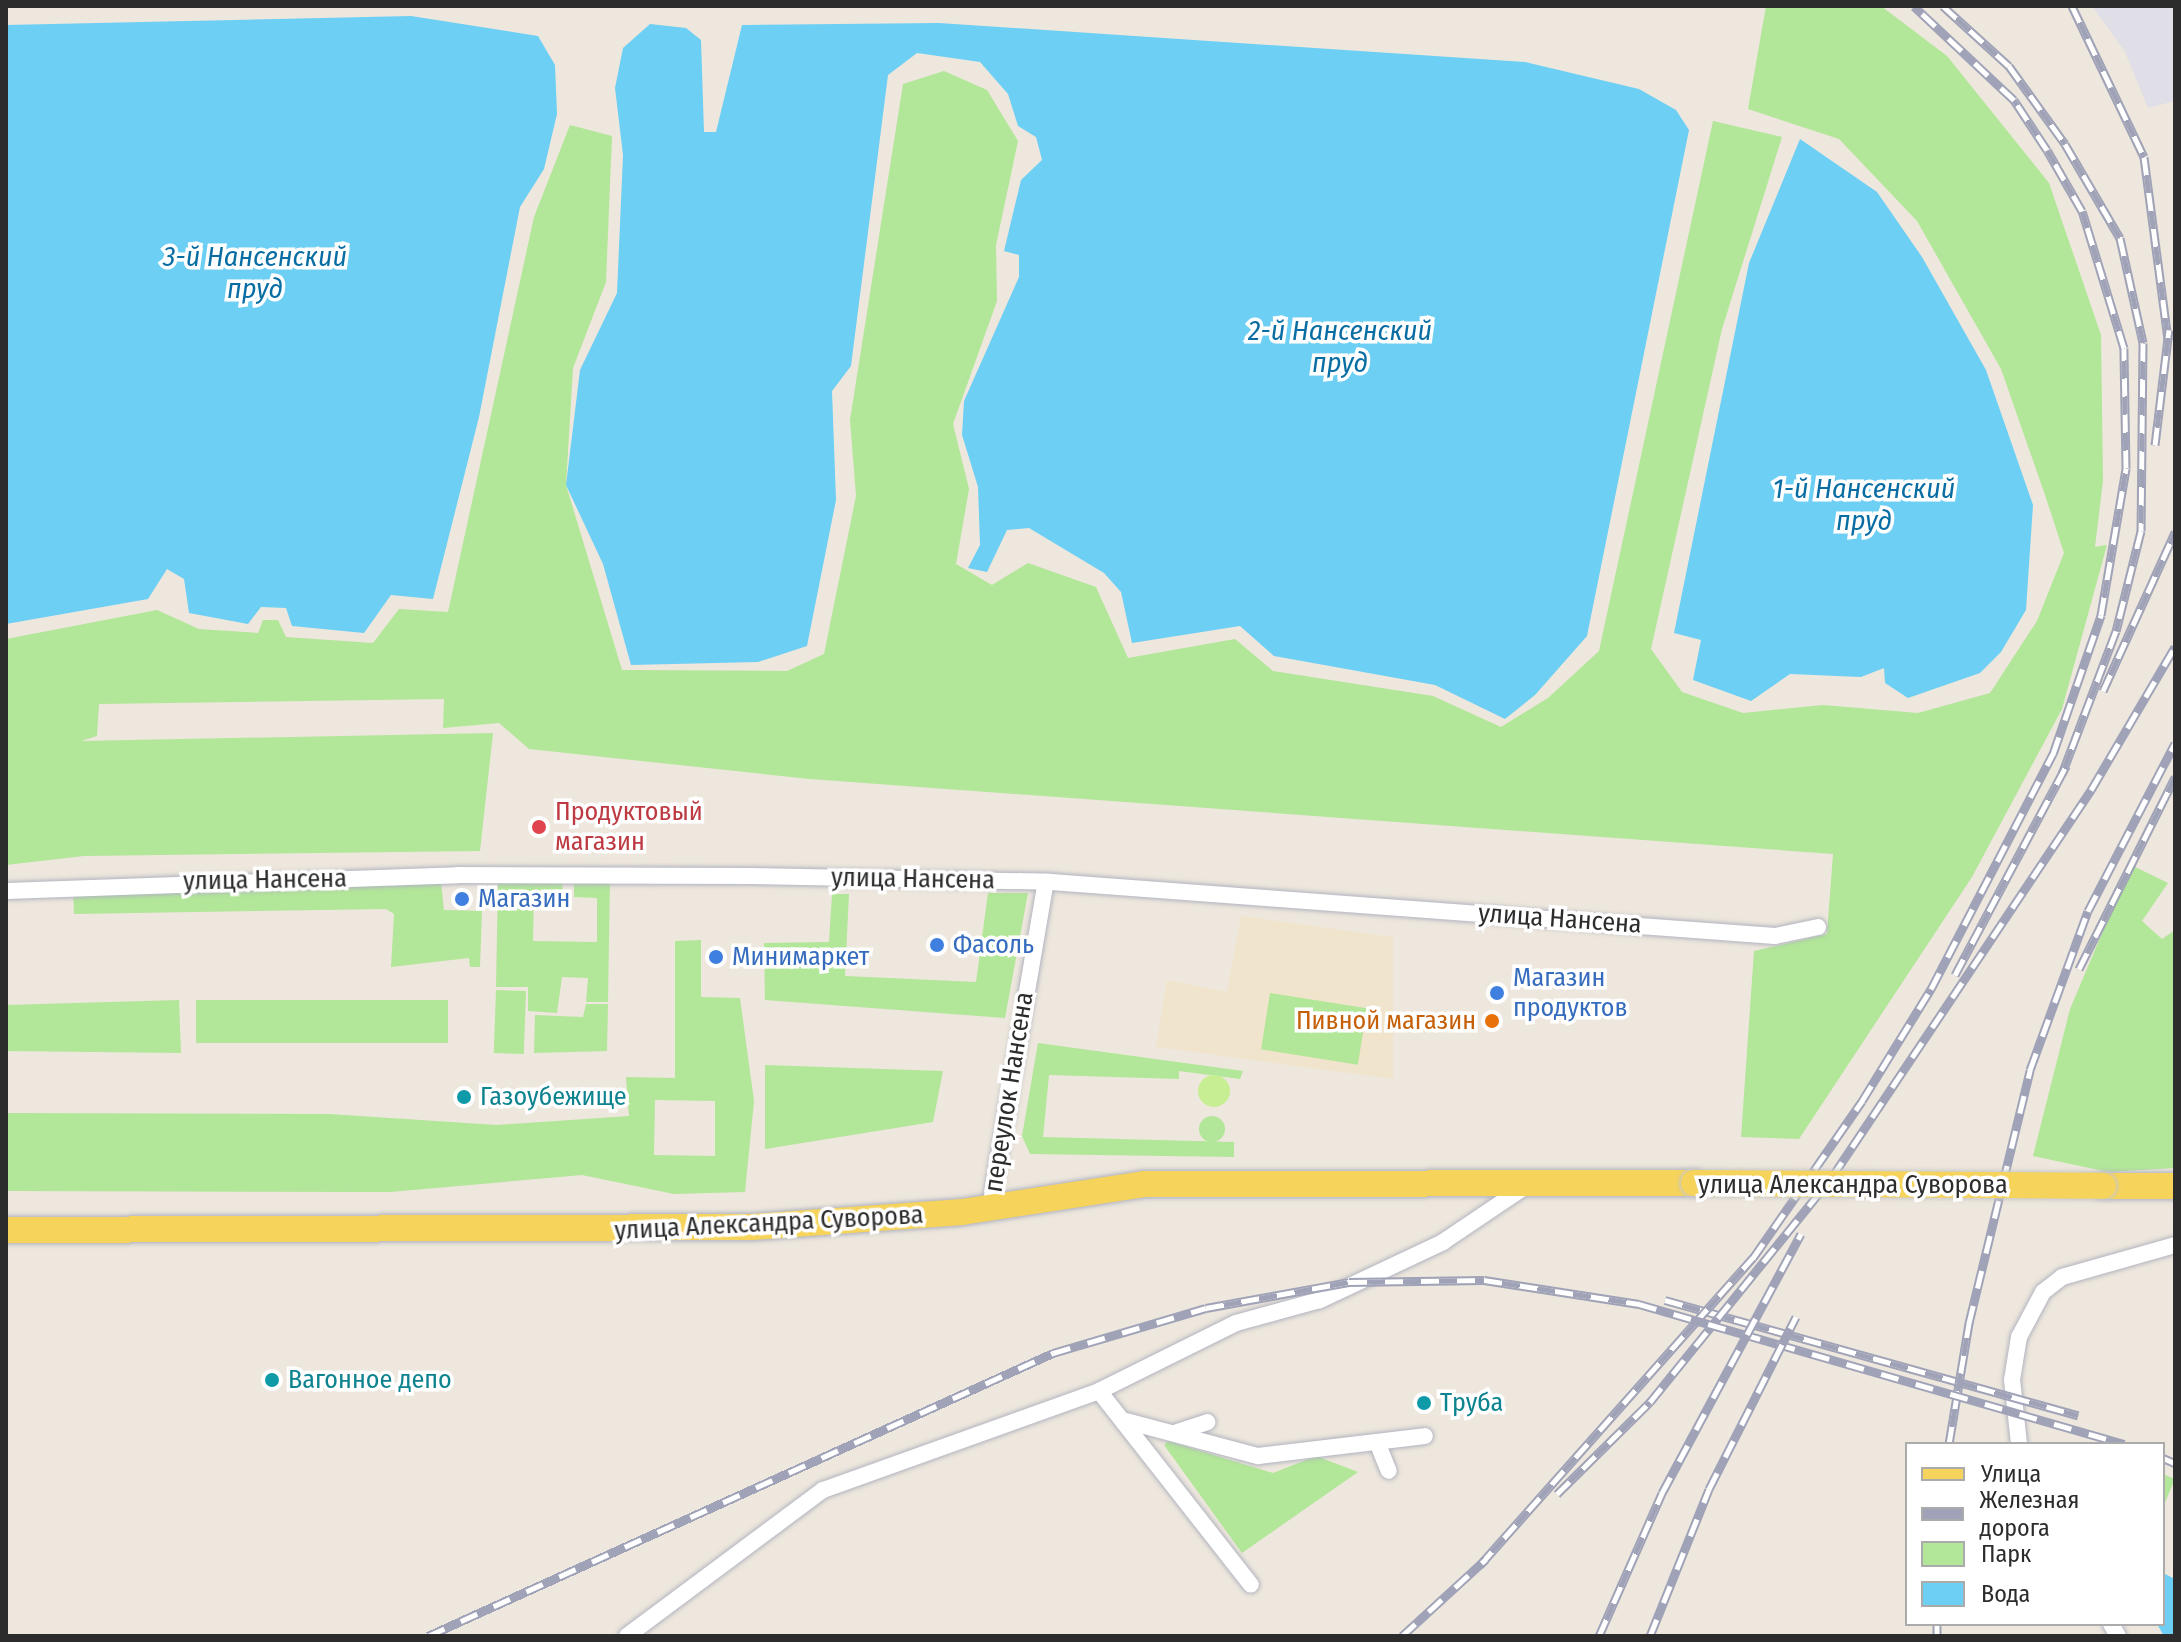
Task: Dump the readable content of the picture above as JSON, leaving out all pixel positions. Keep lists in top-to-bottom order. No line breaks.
{"streets":{"main road":["улица Александра Суворова"],"street":["улица Нансена","переулок Нансена"]},"crossings":[["улица Нансена","переулок Нансена"],["переулок Нансена","улица Александра Суворова"]],"water":["3-й Нансенский пруд","2-й Нансенский пруд","1-й Нансенский пруд"],"places":["Продуктовый магазин","Магазин","Фасоль","Минимаркет","Магазин продуктов","Пивной магазин","Газоубежище","Вагонное депо","Труба"],"legend":["Улица","Железная дорога","Парк","Вода"]}
